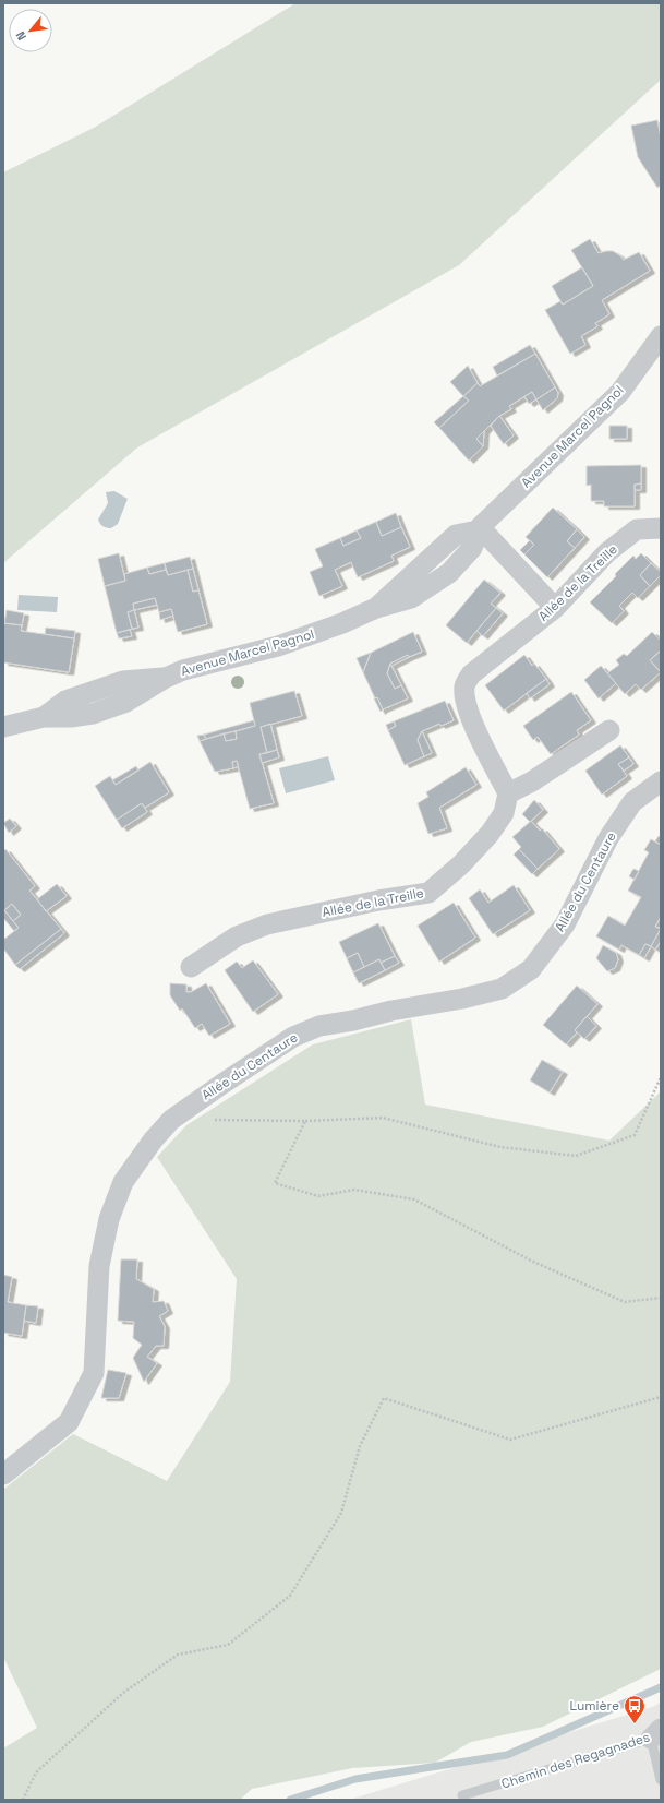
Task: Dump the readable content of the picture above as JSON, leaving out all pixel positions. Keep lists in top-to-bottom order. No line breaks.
{"streets":{"street":["Avenue Marcel Pagnol","Allée de la Treille","Allée du Centaure"],"lane":["Chemin des Regagnades"]},"places":{"bus stop":["Lumière"]},"north":"bottom left"}
